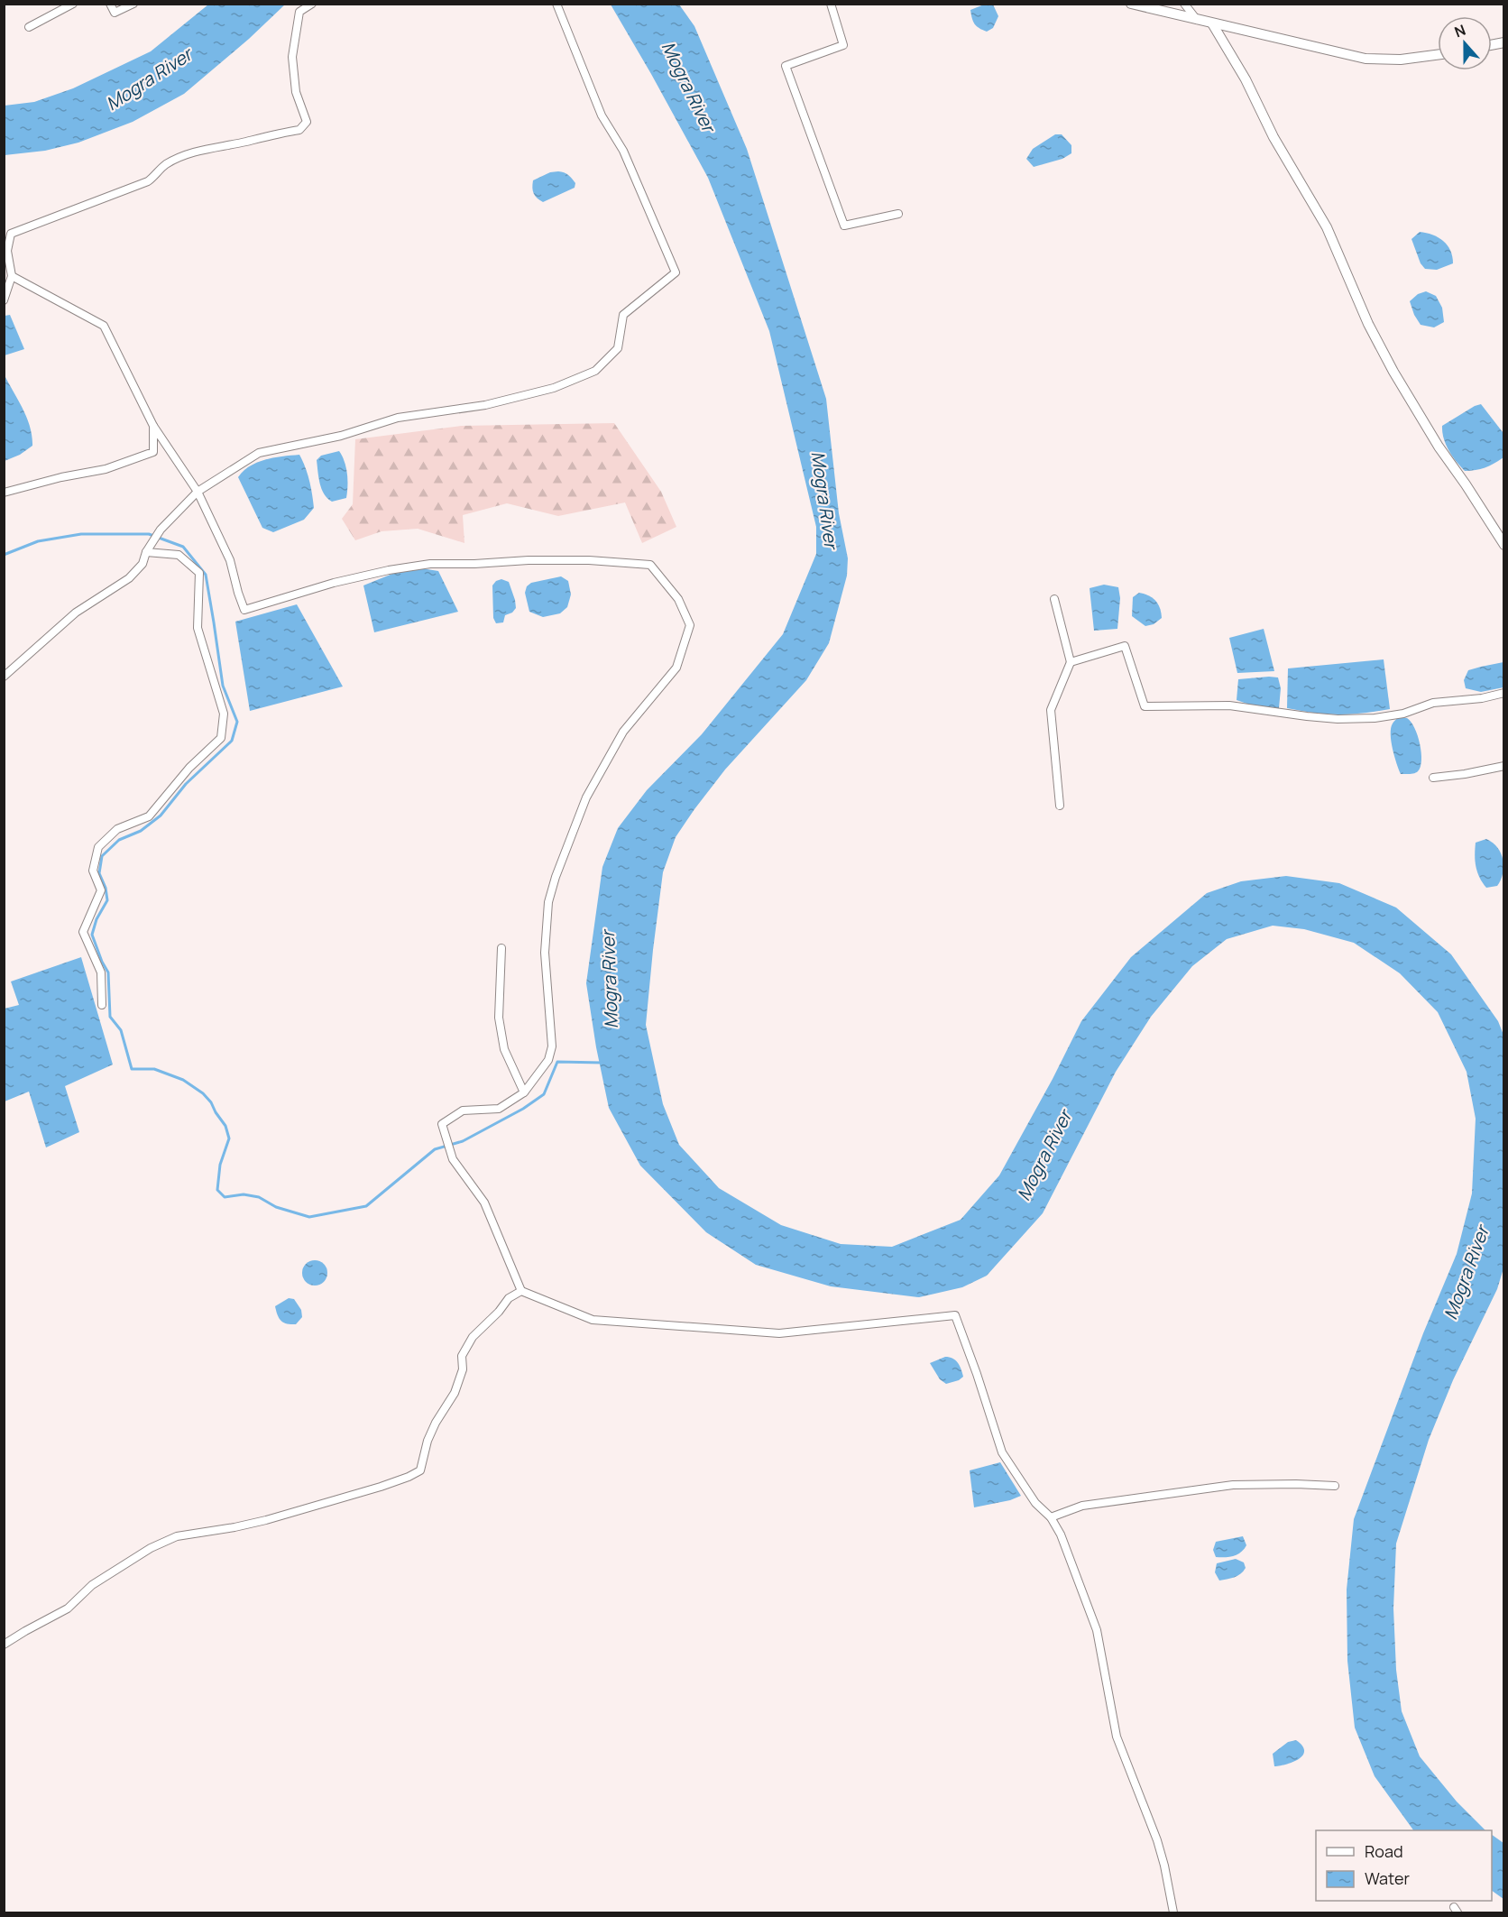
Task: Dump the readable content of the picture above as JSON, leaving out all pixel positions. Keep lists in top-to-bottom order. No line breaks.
{"water":["Mogra River"],"legend":["Road","Water"],"north":"top"}
